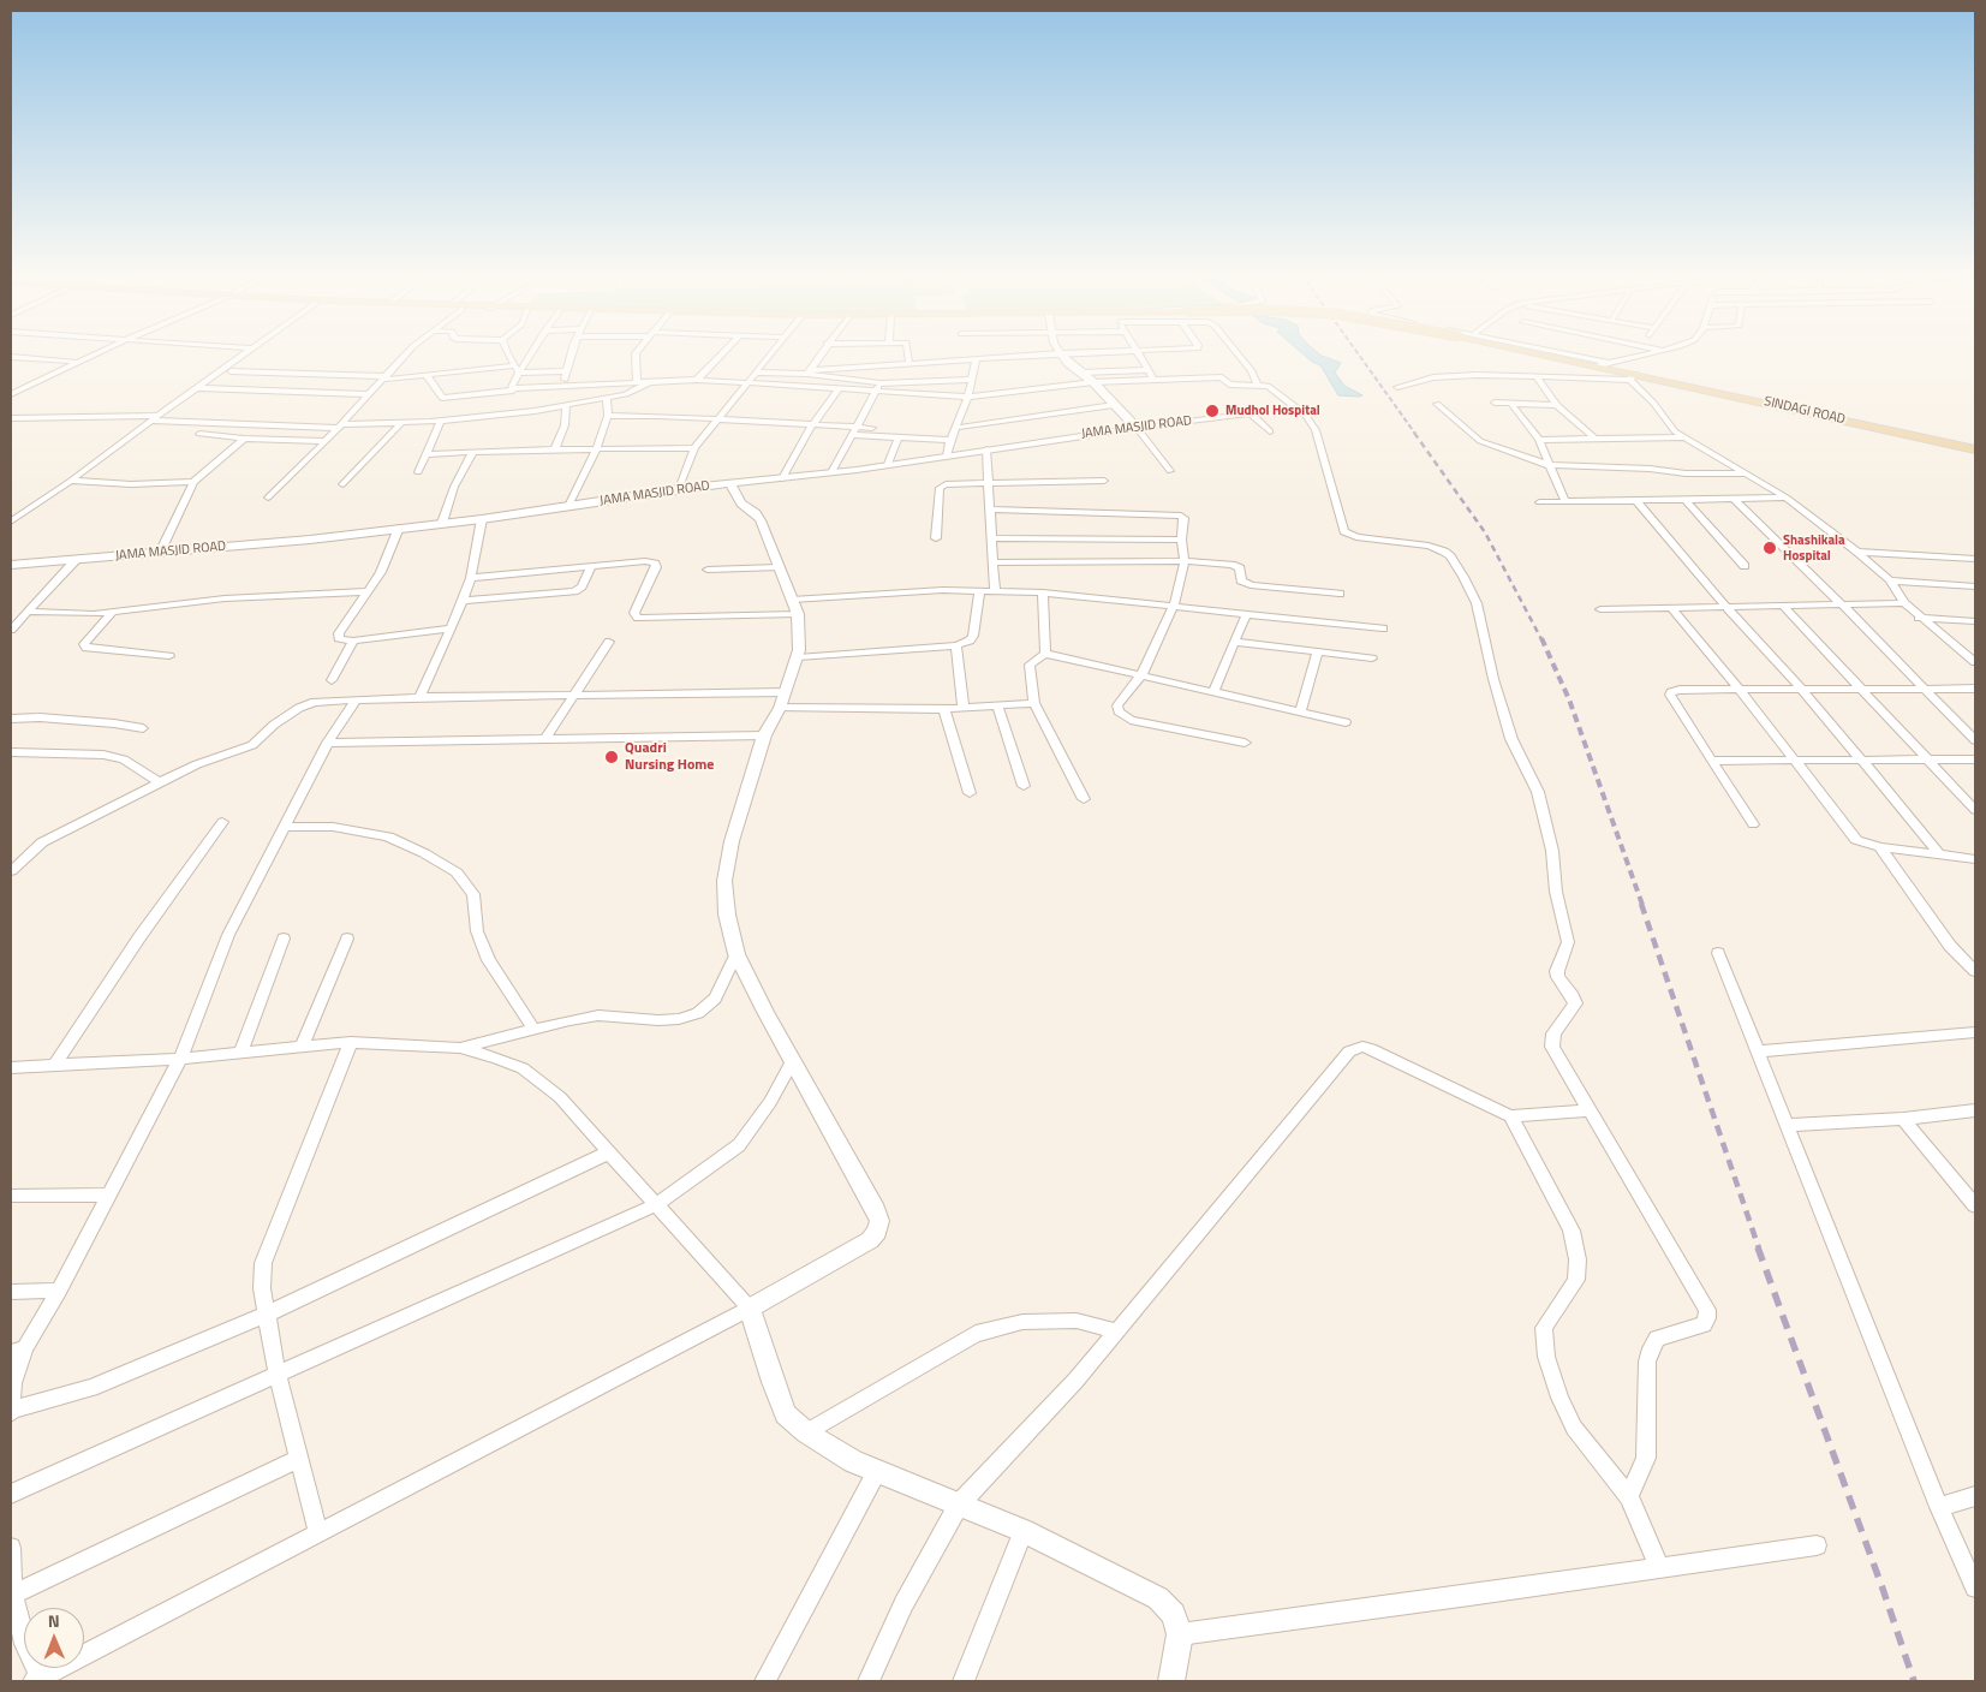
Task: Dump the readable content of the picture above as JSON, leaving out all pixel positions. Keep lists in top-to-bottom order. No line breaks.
{"streets":{"main road":["SINDAGI ROAD"],"street":["JAMA MASJID ROAD"]},"places":["Mudhol Hospital","Shashikala Hospital","Quadri Nursing Home"],"north":"top"}
